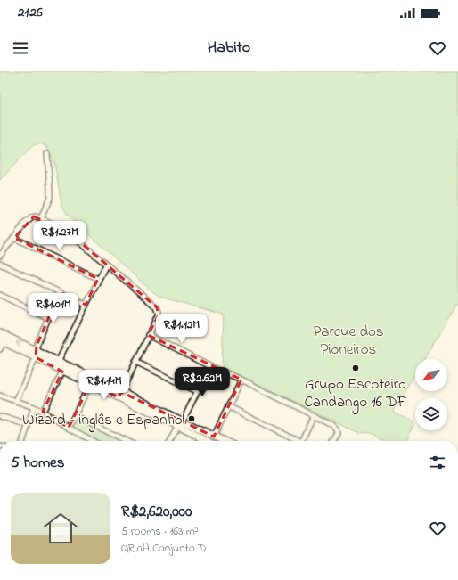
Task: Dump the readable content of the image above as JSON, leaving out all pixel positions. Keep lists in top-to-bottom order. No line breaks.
{"parks":["Parque dos Pioneiros"],"places":["Grupo Escoteiro Candango 16 DF","Wizard - inglês e Espanhol"],"north":"bottom left","page":{"status":"21:26","header":"Habito","price":["R$1.27M","R$1.01M","R$1.12M","R$2.62M","R$1.14M"],"heading":"5 homes","list":[{"name":"R$2,620,000","note":"5 rooms · 163 m² · QR 0A Conjunto D"}]}}
